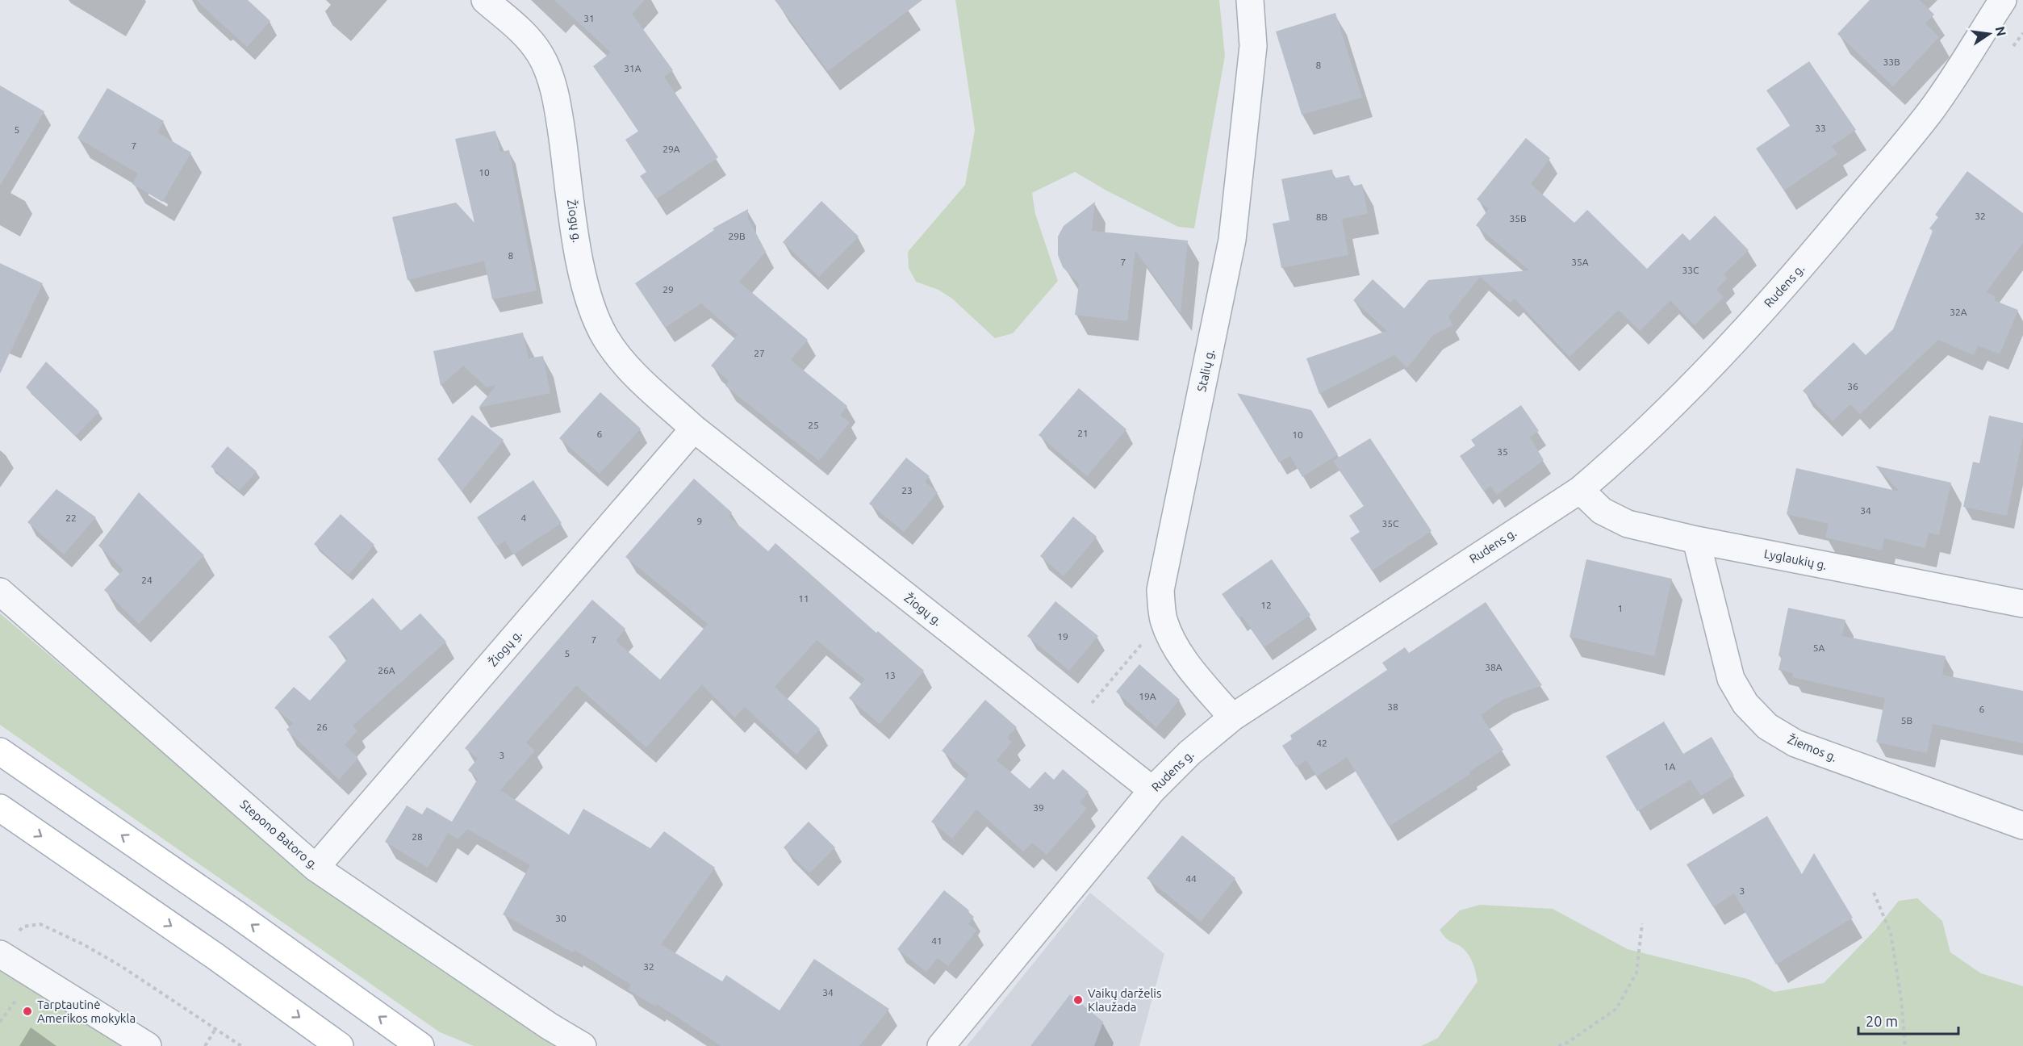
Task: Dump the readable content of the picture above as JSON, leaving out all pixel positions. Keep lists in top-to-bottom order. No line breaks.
{"streets":{"street":["Žiogų g.","Rudens g.","Stalių g.","Lyglaukių g.","Žiemos g.","Stepono Batoro g."]},"crossings":[["Žiogų g.","Rudens g."],["Žiogų g.","Stepono Batoro g."],["Rudens g.","Stalių g."],["Rudens g.","Lyglaukių g."],["Lyglaukių g.","Žiemos g."]],"places":["Vaikų darželis Klaužada","Tarptautinė Amerikos mokykla"],"house_numbers":["31","33B","8","31A","33","5","7","29A","10","32","8B","35B","29B","8","7","35A","33C","29","32A","27","36","25","21","6","10","35","23","34","22","4","9","35C","24","11","12","1","19","7","5A","5","38A","26A","13","19A","38","6","5B","26","42","3","1A","39","28","44","3","30","41","32","34"],"scale_bar":"20 m","north":"right"}
